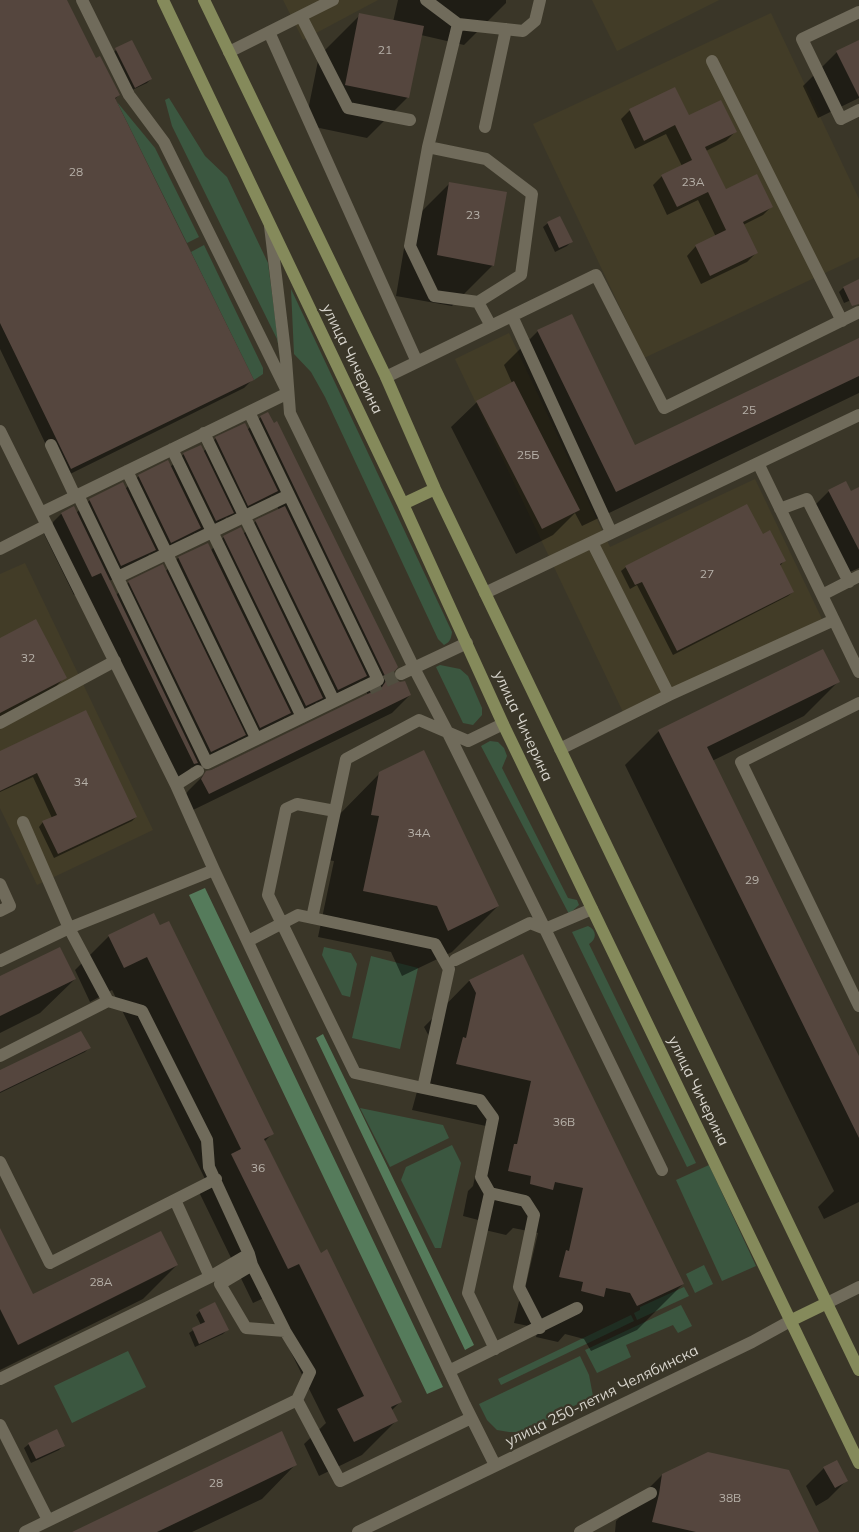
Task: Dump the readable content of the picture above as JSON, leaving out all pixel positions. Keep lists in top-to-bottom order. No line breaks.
{"streets":{"main road":["улица Чичерина","улица 250-летия Челябинска"]},"crossings":[["улица Чичерина","улица 250-летия Челябинска"]],"house_numbers":["21","28","23А","23","25","25Б","27","32","34","34А","29","36В","36","28А","28","38В"]}
